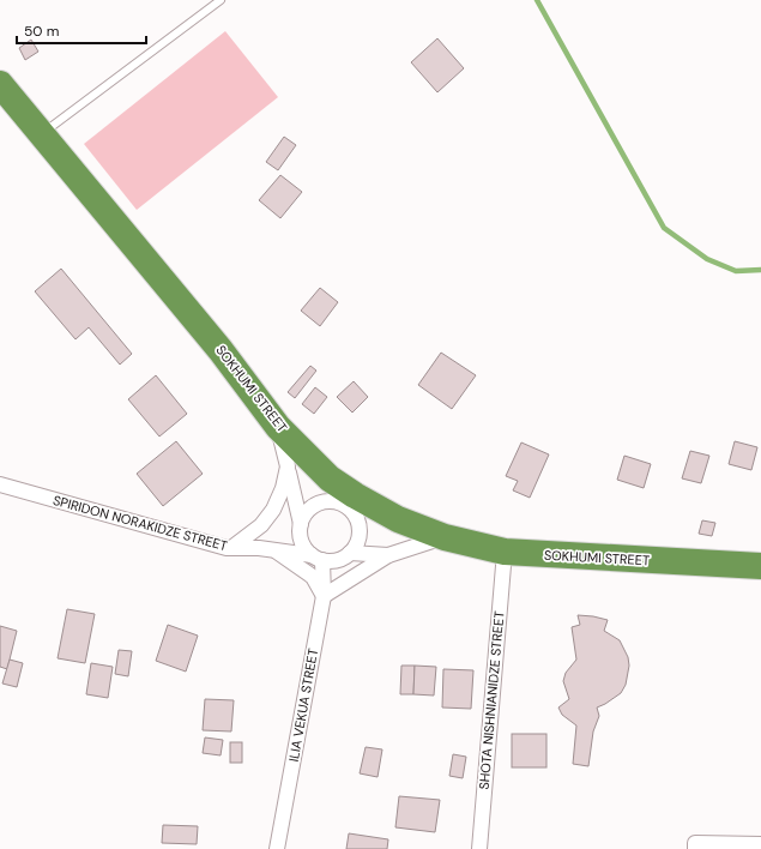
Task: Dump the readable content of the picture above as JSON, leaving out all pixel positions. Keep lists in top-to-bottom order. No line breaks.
{"streets":{"highway":["SOKHUMI STREET"],"street":["SPIRIDON NORAKIDZE STREET","SHOTA NISHNIANIDZE STREET","ILIA VEKUA STREET"]},"crossings":[["SOKHUMI STREET","SPIRIDON NORAKIDZE STREET"],["SOKHUMI STREET","SHOTA NISHNIANIDZE STREET"],["SOKHUMI STREET","ILIA VEKUA STREET"],["SPIRIDON NORAKIDZE STREET","ILIA VEKUA STREET"]],"scale_bar":"50 m"}
